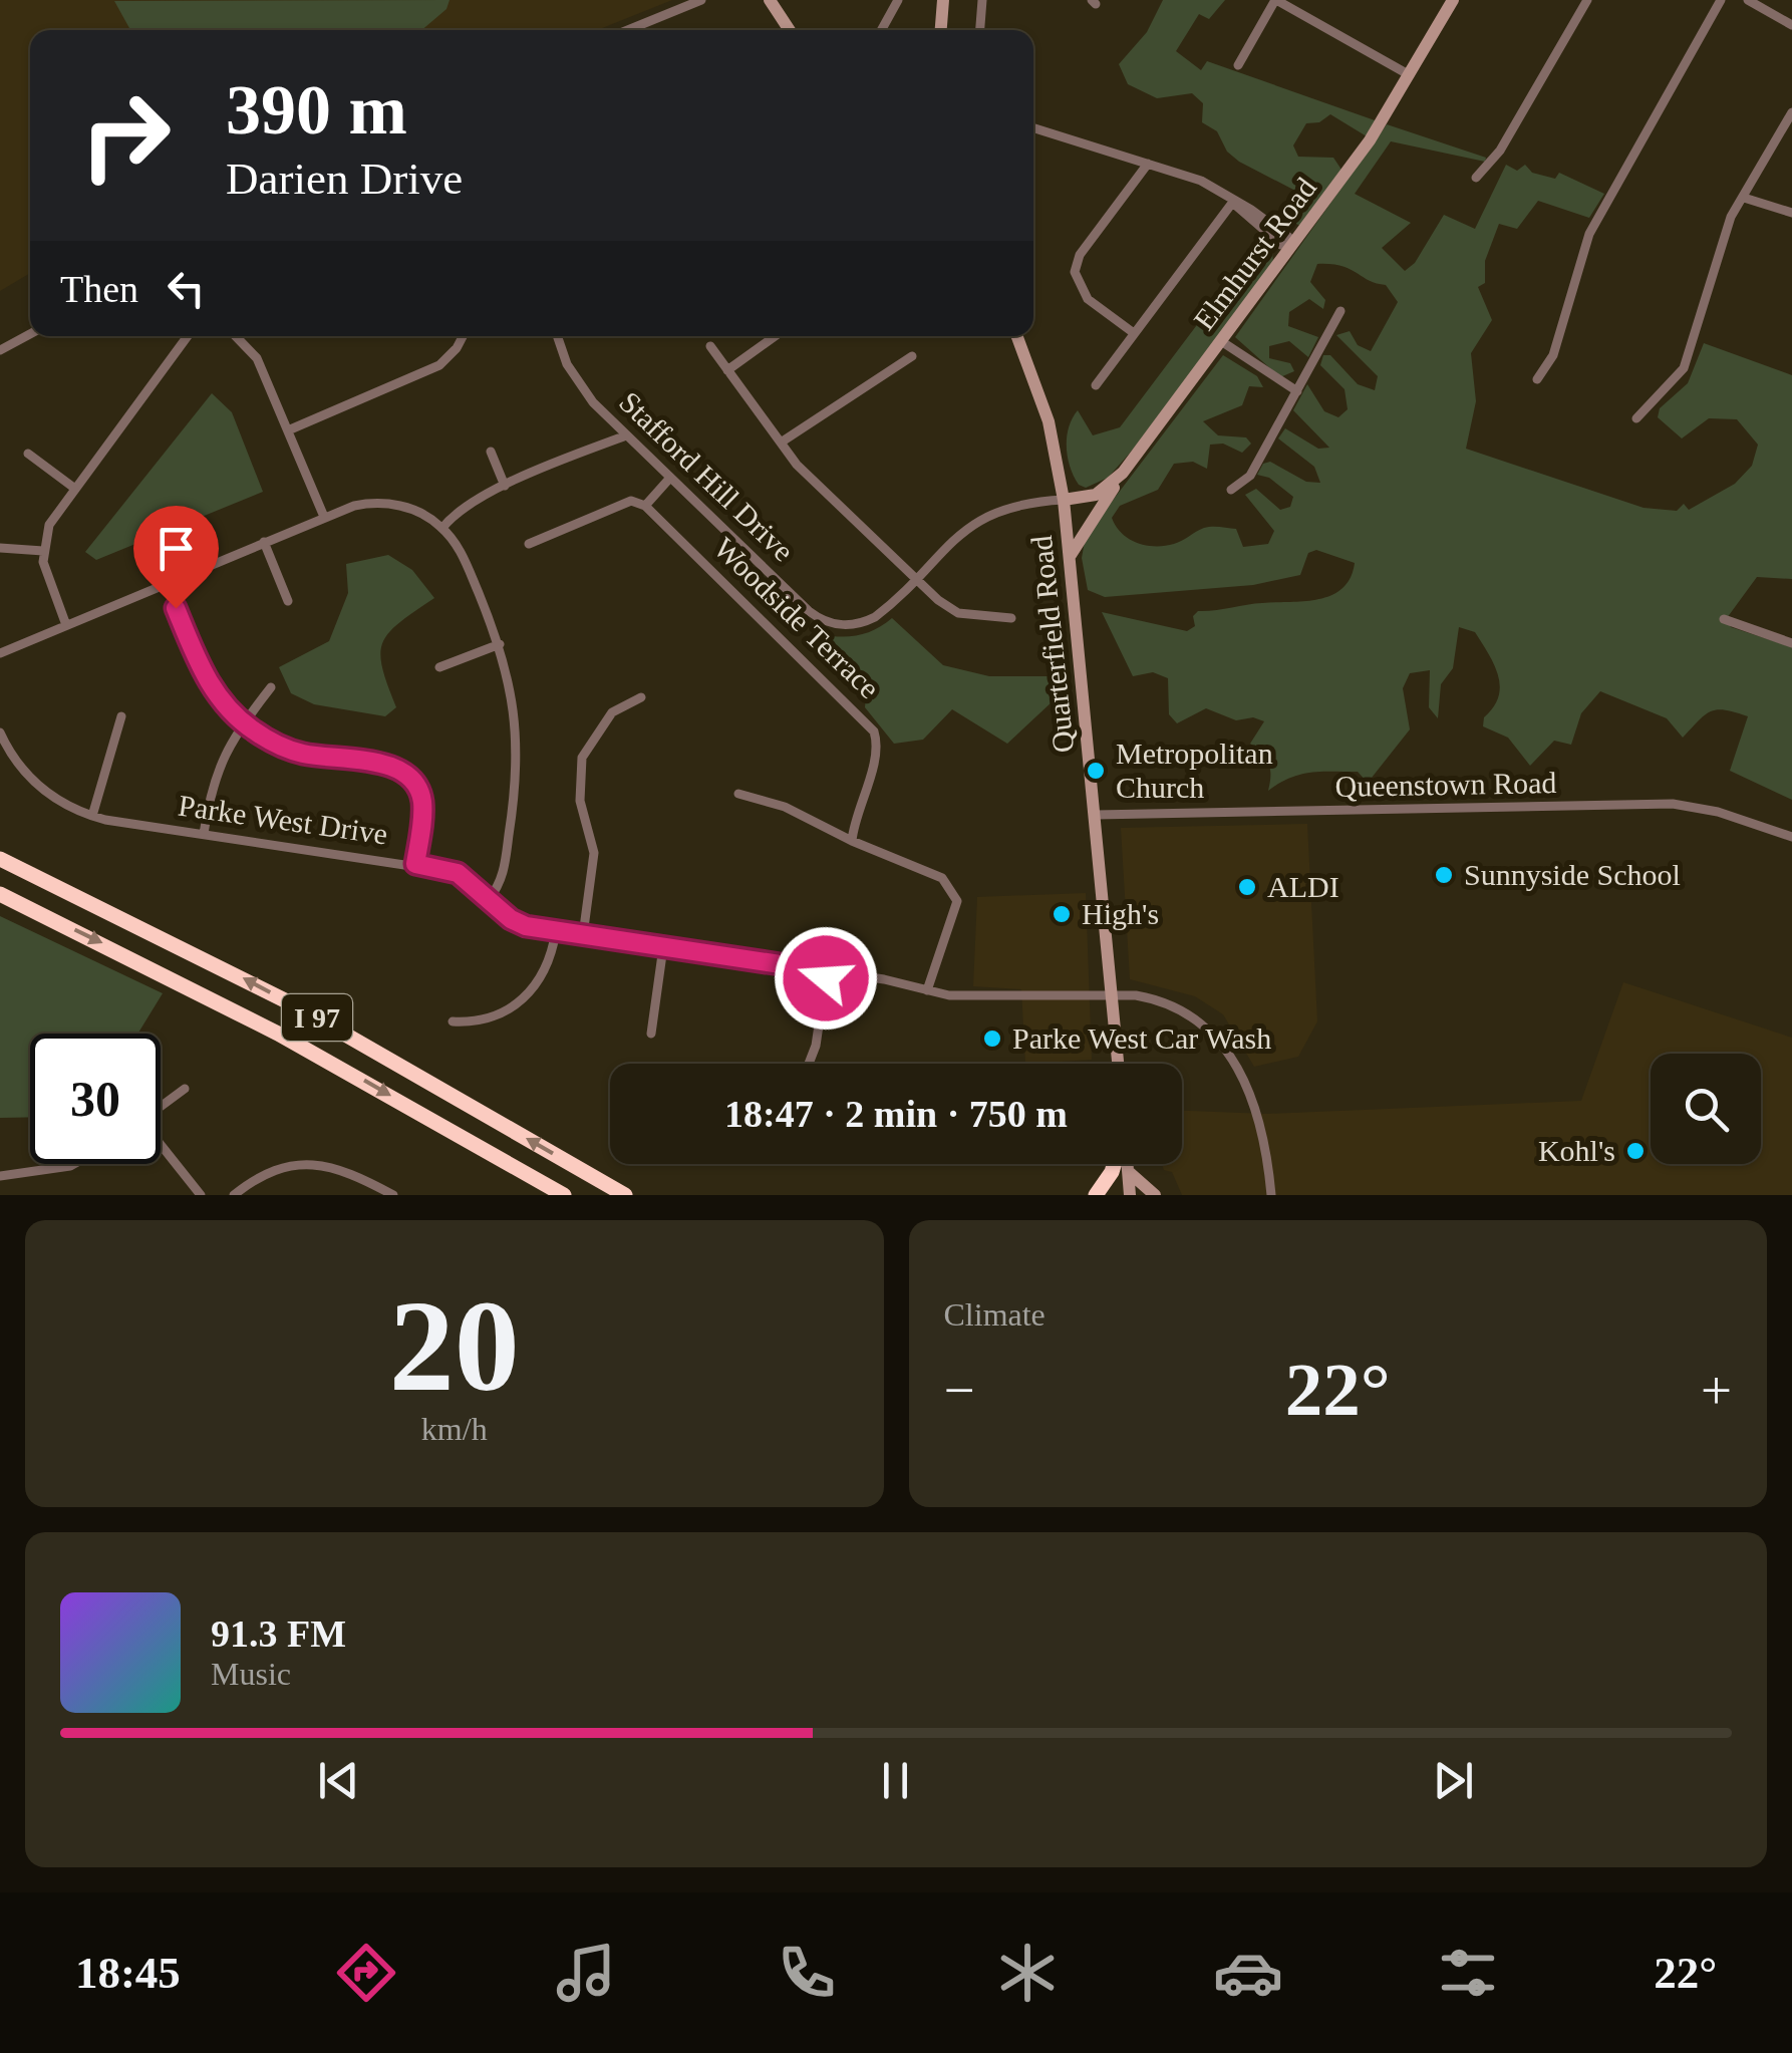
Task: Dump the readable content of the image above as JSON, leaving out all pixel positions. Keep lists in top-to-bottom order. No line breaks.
{"streets":{"highway":["I 97"],"main road":["Elmhurst Road","Quarterfield Road"],"street":["Stafford Hill Drive","Woodside Terrace","Queenstown Road","Parke West Drive"]},"crossings":[["Elmhurst Road","Quarterfield Road"],["Quarterfield Road","Queenstown Road"],["Quarterfield Road","Parke West Drive"]],"places":["Metropolitan Church","Sunnyside School","ALDI","High's","Parke West Car Wash","Kohl's"],"page":{"turn":["390 m","Darien Drive"],"then":"Then","limit":"30","trip":"18:47 · 2 min · 750 m","tile":[["20","km/h"],"Climate"],"heat":["−","22°","+"],"song":["91.3 FM","Music"],"tabs":["18:45","22°"]}}
